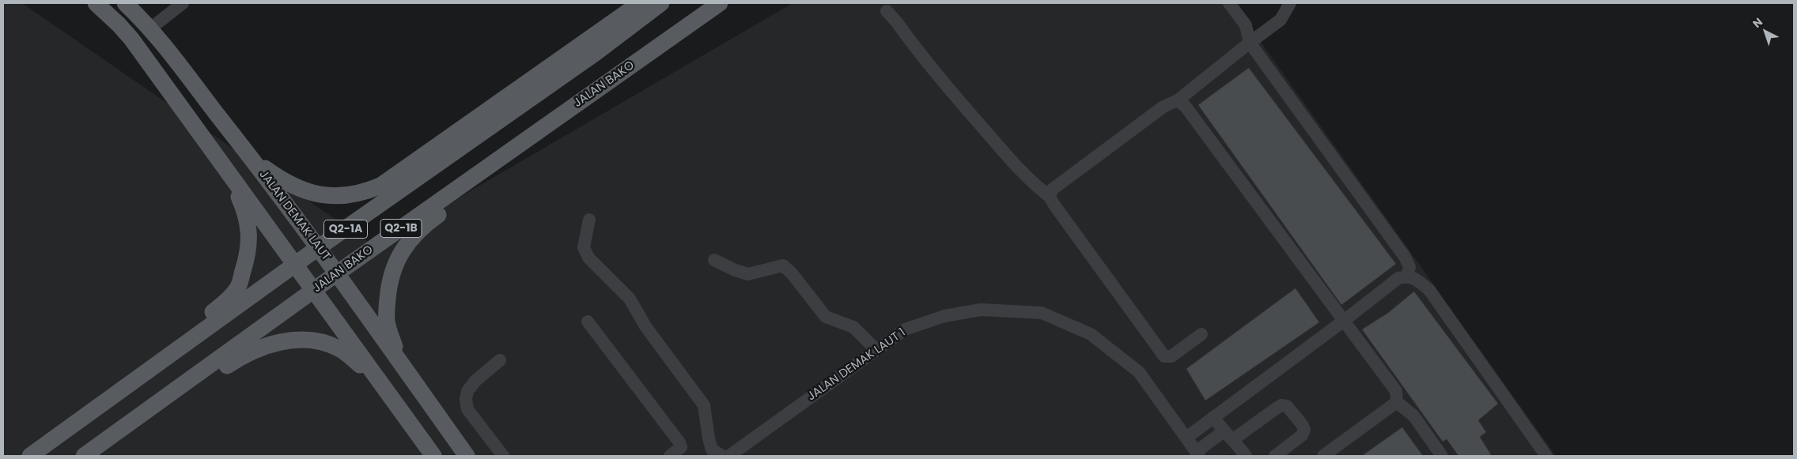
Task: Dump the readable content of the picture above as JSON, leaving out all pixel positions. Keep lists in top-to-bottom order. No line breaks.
{"streets":{"main road":["JALAN BAKO","JALAN DEMAK LAUT","Q2-1B","Q2-1A"],"street":["JALAN DEMAK LAUT 1"]},"crossings":[["JALAN BAKO","JALAN DEMAK LAUT"],["JALAN DEMAK LAUT","Q2-1A"]],"north":"top left"}
